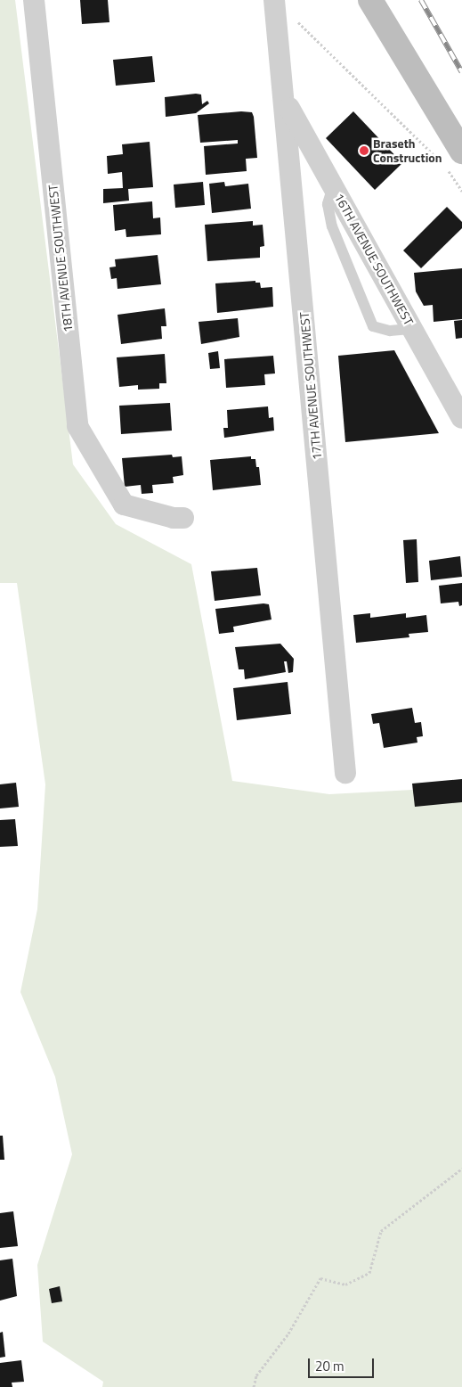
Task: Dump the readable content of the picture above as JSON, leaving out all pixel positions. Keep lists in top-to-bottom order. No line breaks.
{"streets":{"street":["18TH AVENUE SOUTHWEST","16TH AVENUE SOUTHWEST","17TH AVENUE SOUTHWEST"]},"crossings":[["16TH AVENUE SOUTHWEST","17TH AVENUE SOUTHWEST"]],"places":["Braseth Construction"],"scale_bar":"20 m"}
